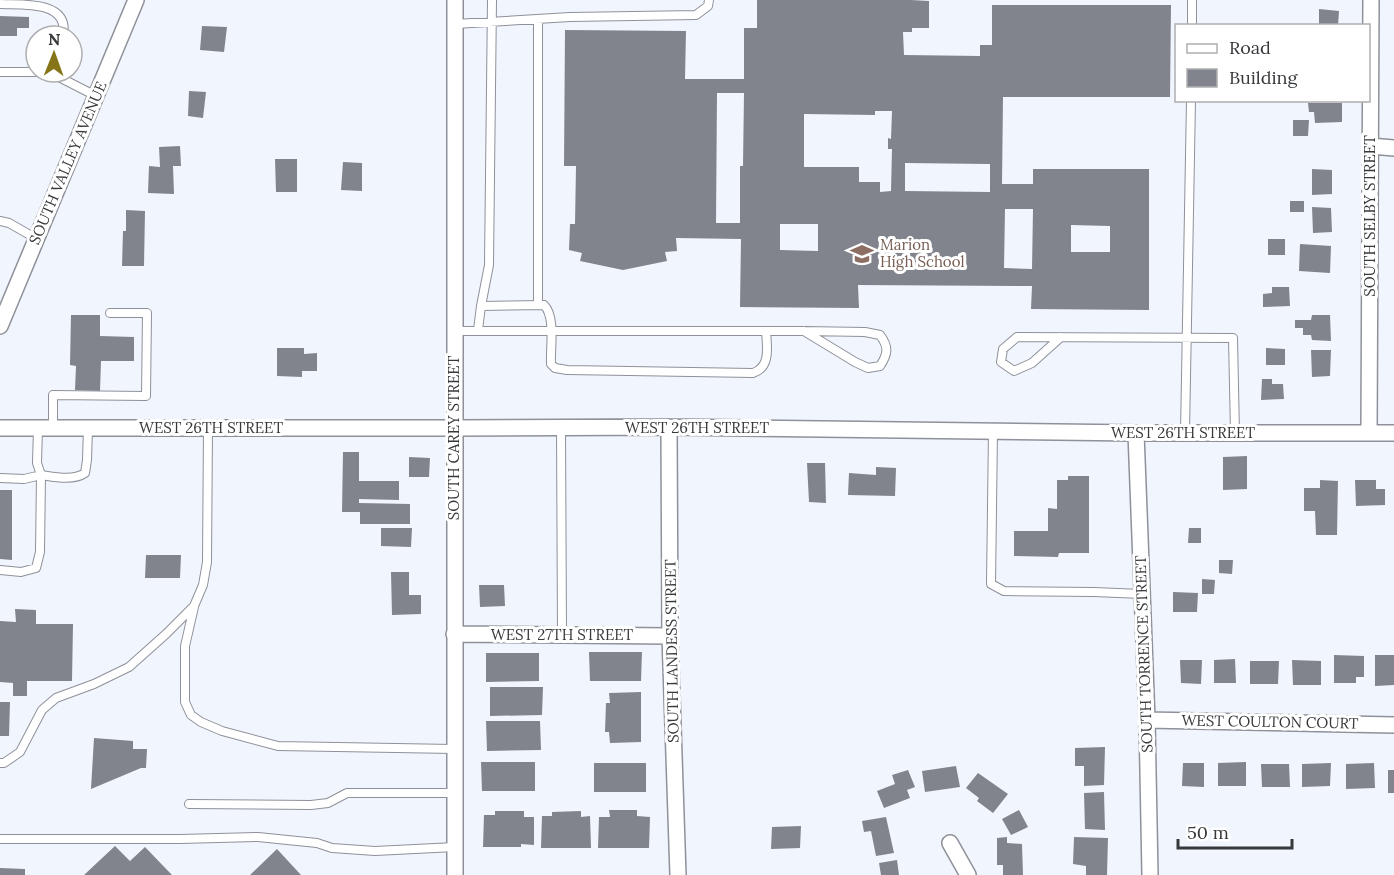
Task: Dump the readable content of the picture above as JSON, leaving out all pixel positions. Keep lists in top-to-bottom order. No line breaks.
{"streets":{"street":["SOUTH VALLEY AVENUE","SOUTH SELBY STREET","WEST 26TH STREET","SOUTH CAREY STREET","WEST 27TH STREET","SOUTH LANDESS STREET","SOUTH TORRENCE STREET","WEST COULTON COURT"]},"crossings":[["SOUTH SELBY STREET","WEST 26TH STREET"],["WEST 26TH STREET","SOUTH CAREY STREET"],["WEST 26TH STREET","SOUTH LANDESS STREET"],["WEST 26TH STREET","SOUTH TORRENCE STREET"],["SOUTH CAREY STREET","WEST 27TH STREET"],["WEST 27TH STREET","SOUTH LANDESS STREET"],["SOUTH TORRENCE STREET","WEST COULTON COURT"]],"places":{"school or university":["Marion High School"]},"legend":["Road","Building"],"scale_bar":"50 m","north":"top"}
